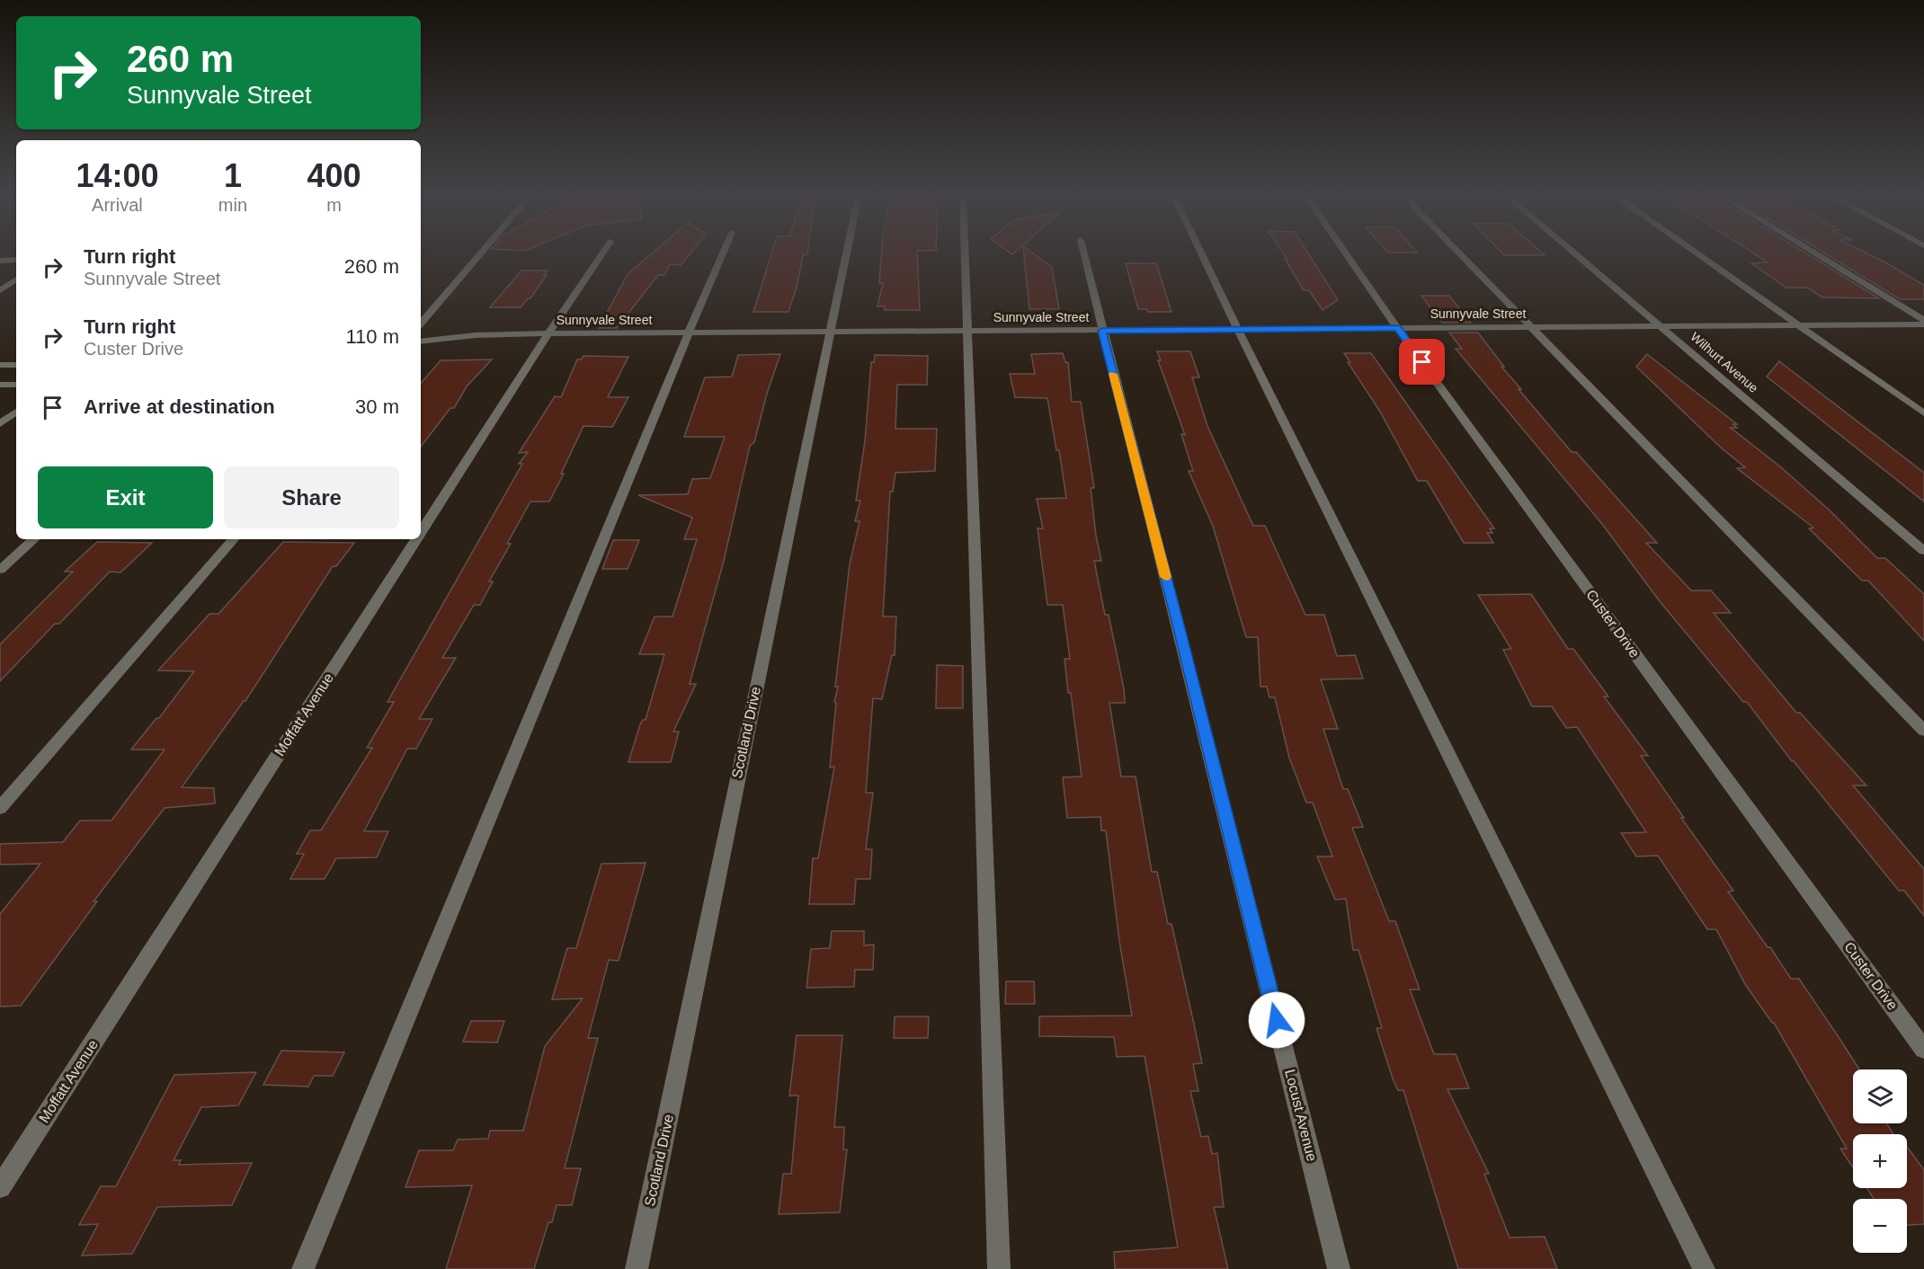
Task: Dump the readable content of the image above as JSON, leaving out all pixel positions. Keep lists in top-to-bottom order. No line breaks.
{"streets":{"street":["Sunnyvale Street","Wilhurt Avenue","Custer Drive","Moffatt Avenue","Scotland Drive","Locust Avenue"]},"crossings":[["Sunnyvale Street","Wilhurt Avenue"],["Sunnyvale Street","Custer Drive"],["Sunnyvale Street","Moffatt Avenue"],["Sunnyvale Street","Scotland Drive"],["Sunnyvale Street","Locust Avenue"]],"page":{"turn":["260 m","Sunnyvale Street"],"eta":["14:00","Arrival","1","min","400","m"],"list":[{"name":"Turn right","note":"Sunnyvale Street","value":"260 m"},{"name":"Turn right","note":"Custer Drive","value":"110 m"},{"name":"Arrive at destination","value":"30 m"}],"buttons":["Exit","Share"],"map_buttons":["+","−"]}}
